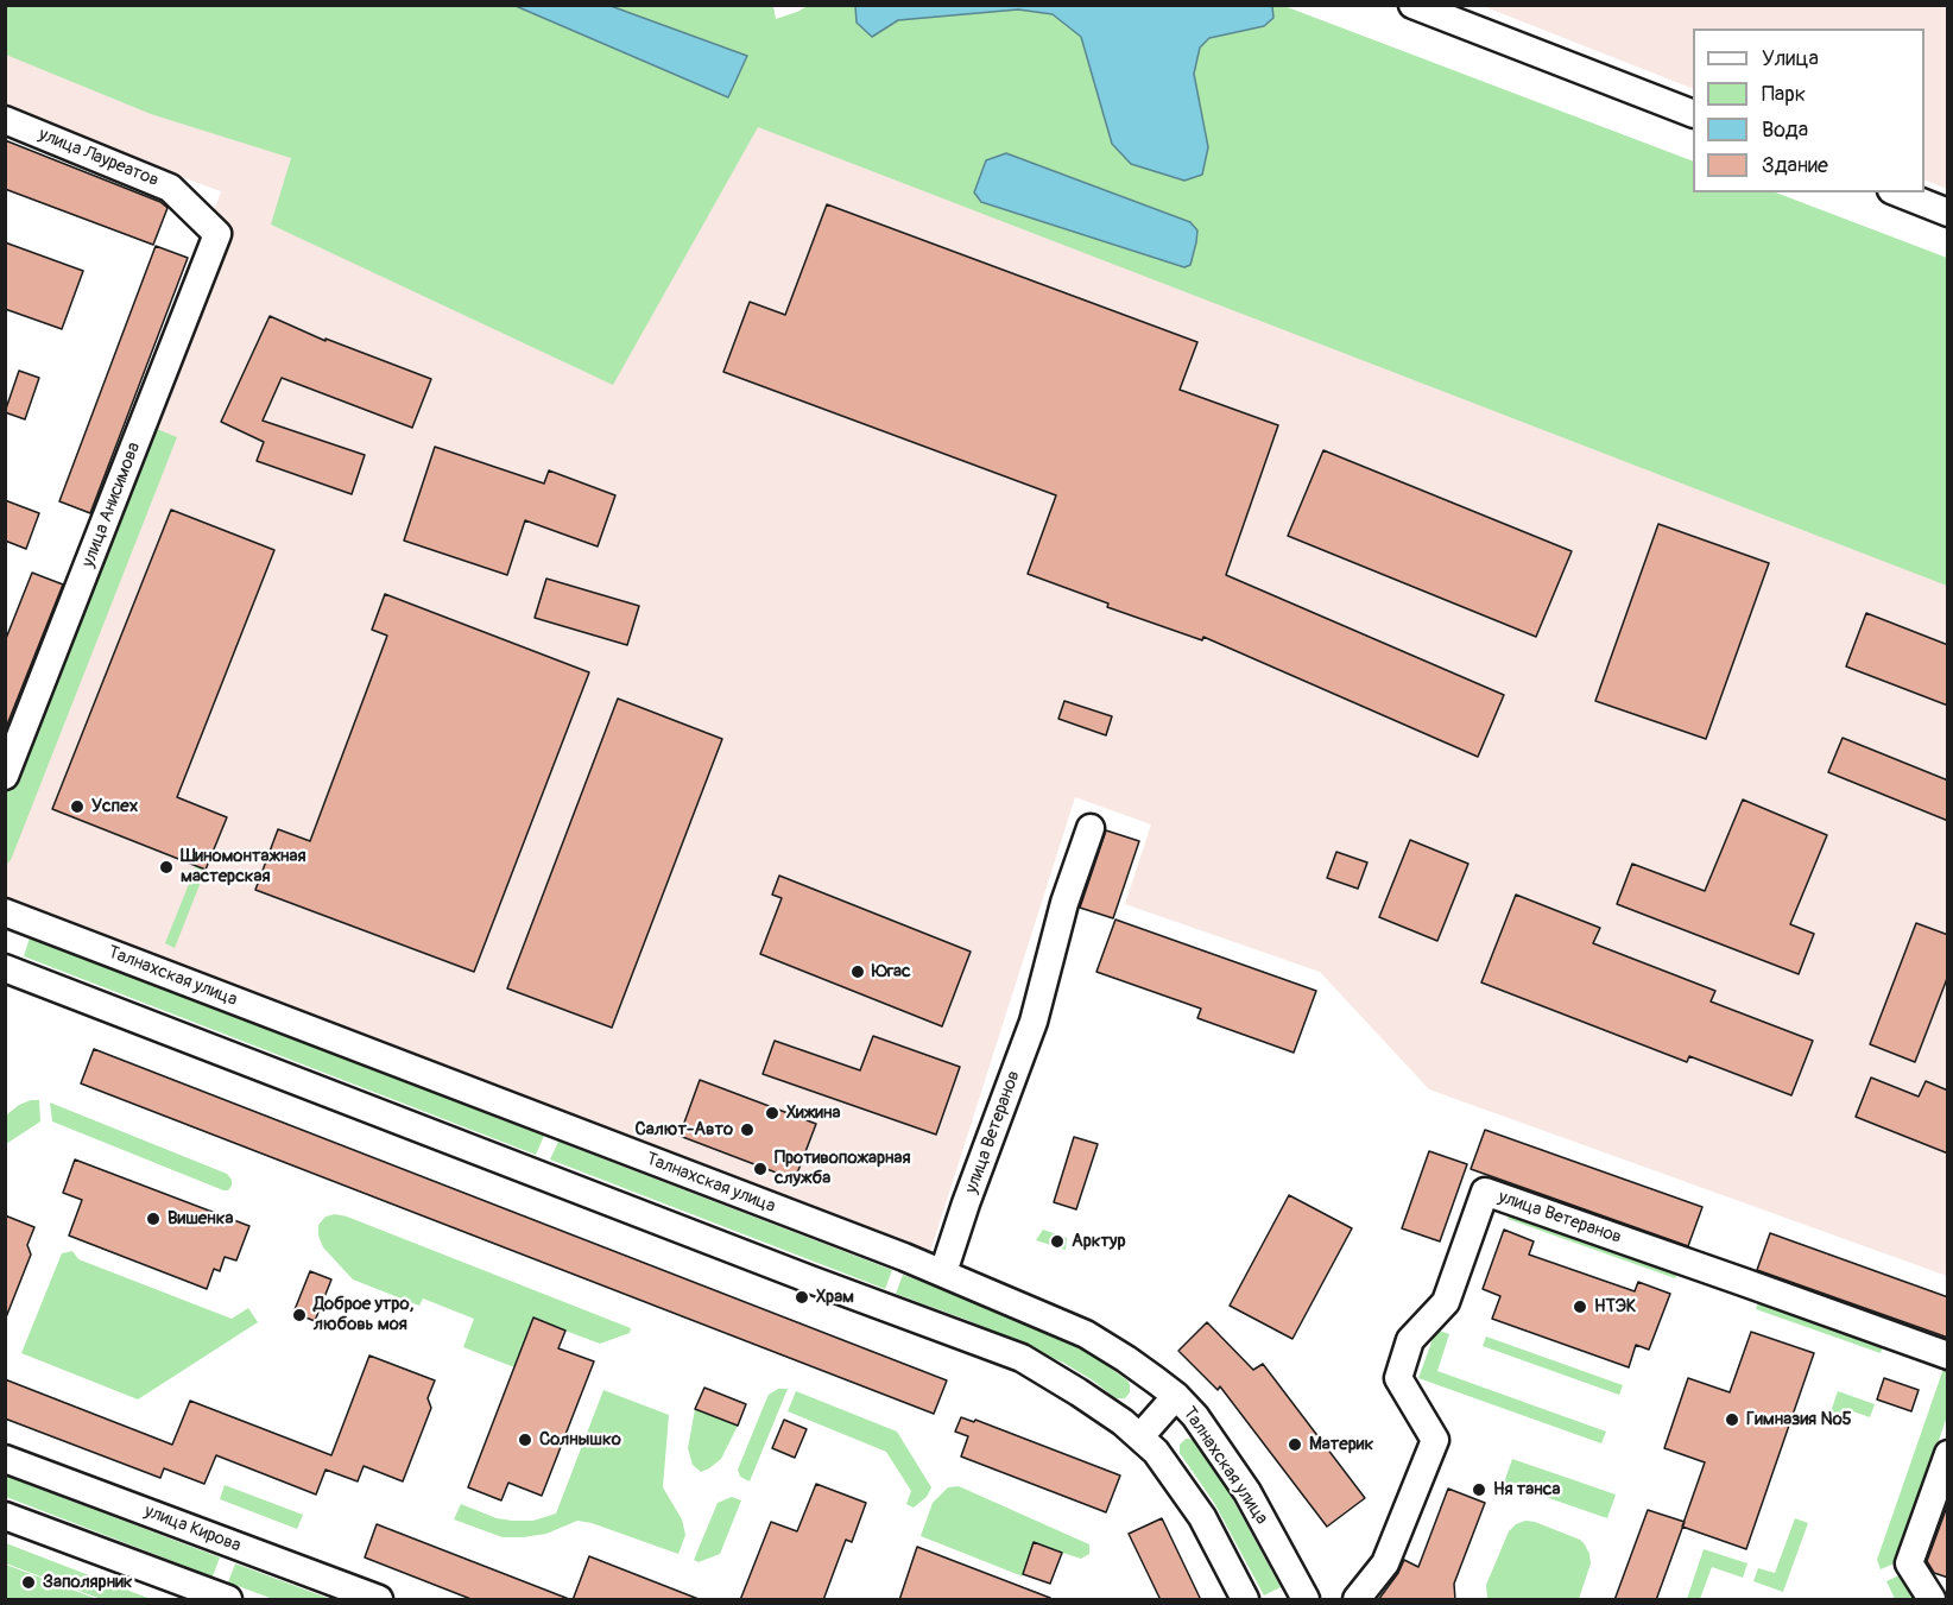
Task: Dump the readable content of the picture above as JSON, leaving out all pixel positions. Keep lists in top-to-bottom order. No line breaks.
{"streets":{"street":["улица Лауреатов","улица Анисимова","Талнахская улица","улица Ветеранов","улица Кирова"]},"crossings":[["улица Лауреатов","улица Анисимова"],["Талнахская улица","улица Ветеранов"]],"places":["Успех","Шиномонтажная мастерская","Югас","Хижина","Салют-Авто","Противопожарная служба","Вишенка","Арктур","Храм","НТЭК","Доброе утро, любовь моя","Гимназия №5","Солнышко","Материк","Ня танса","Заполярник"],"legend":["Улица","Парк","Вода","Здание"]}
